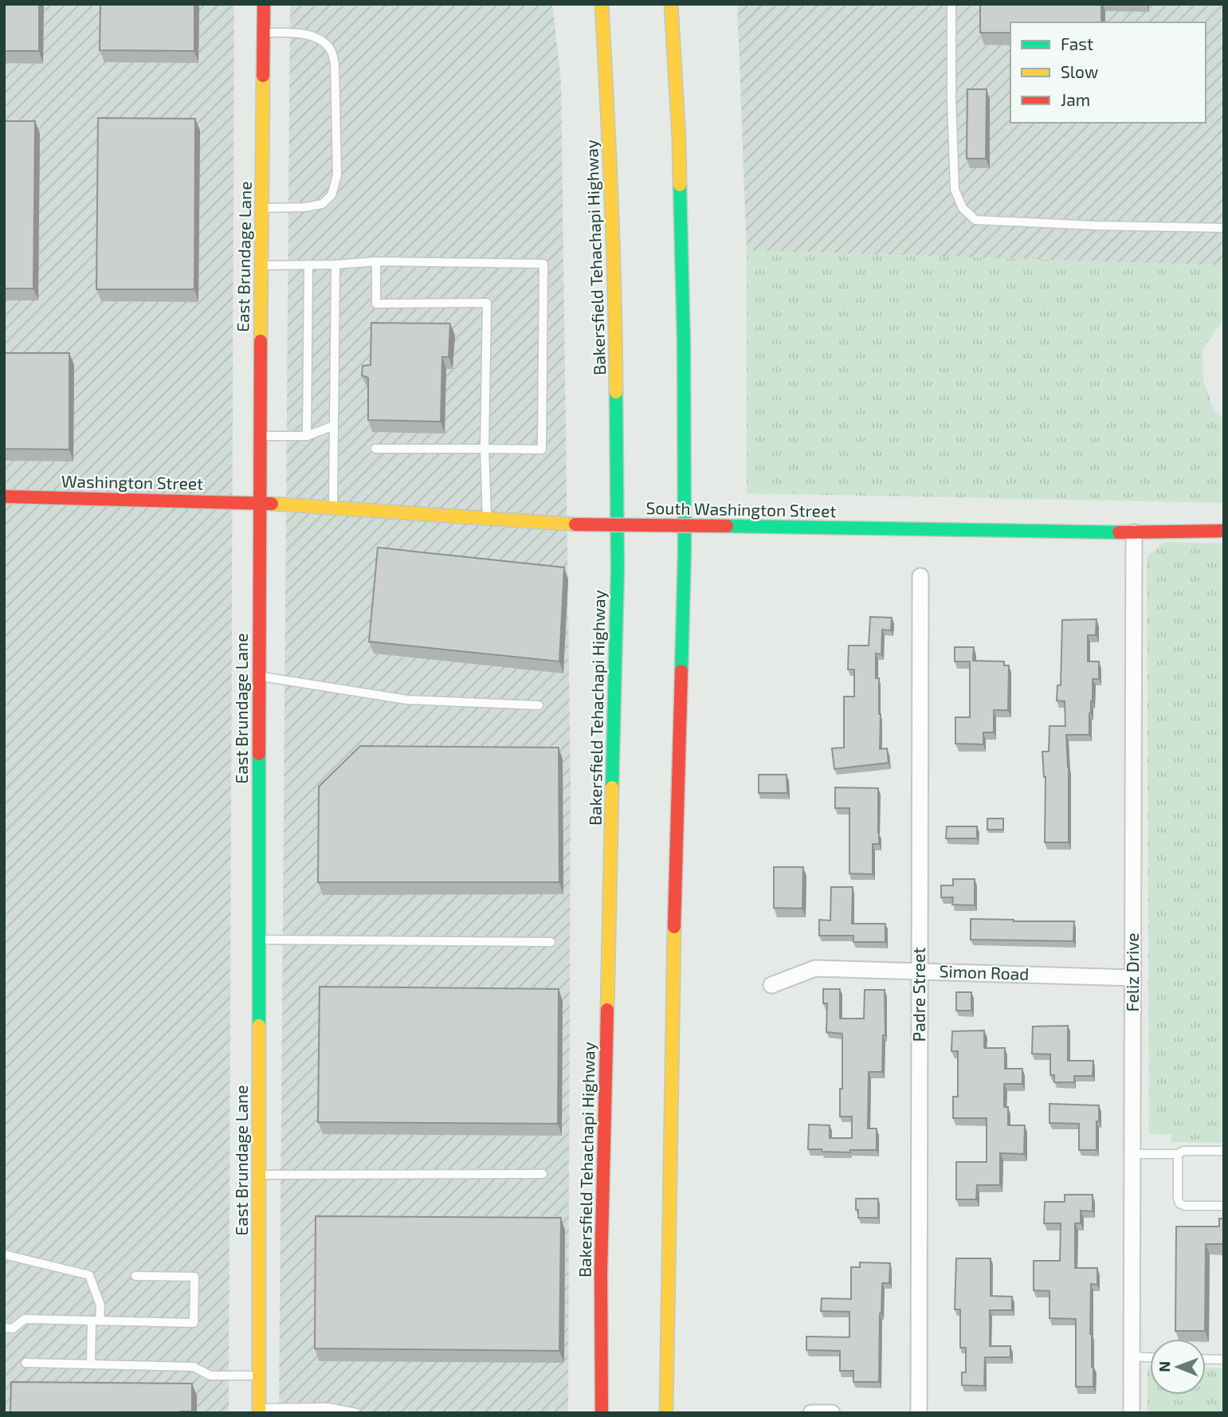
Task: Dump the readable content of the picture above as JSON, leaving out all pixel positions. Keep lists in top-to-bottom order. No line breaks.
{"streets":{"main road":["East Brundage Lane","Bakersfield Tehachapi Highway","Washington Street","South Washington Street"],"street":["Feliz Drive","Simon Road","Padre Street"]},"crossings":[["East Brundage Lane","Washington Street"],["East Brundage Lane","South Washington Street"],["Washington Street","South Washington Street"],["South Washington Street","Feliz Drive"],["Feliz Drive","Simon Road"],["Simon Road","Padre Street"]],"legend":["Fast","Slow","Jam"],"north":"left"}
